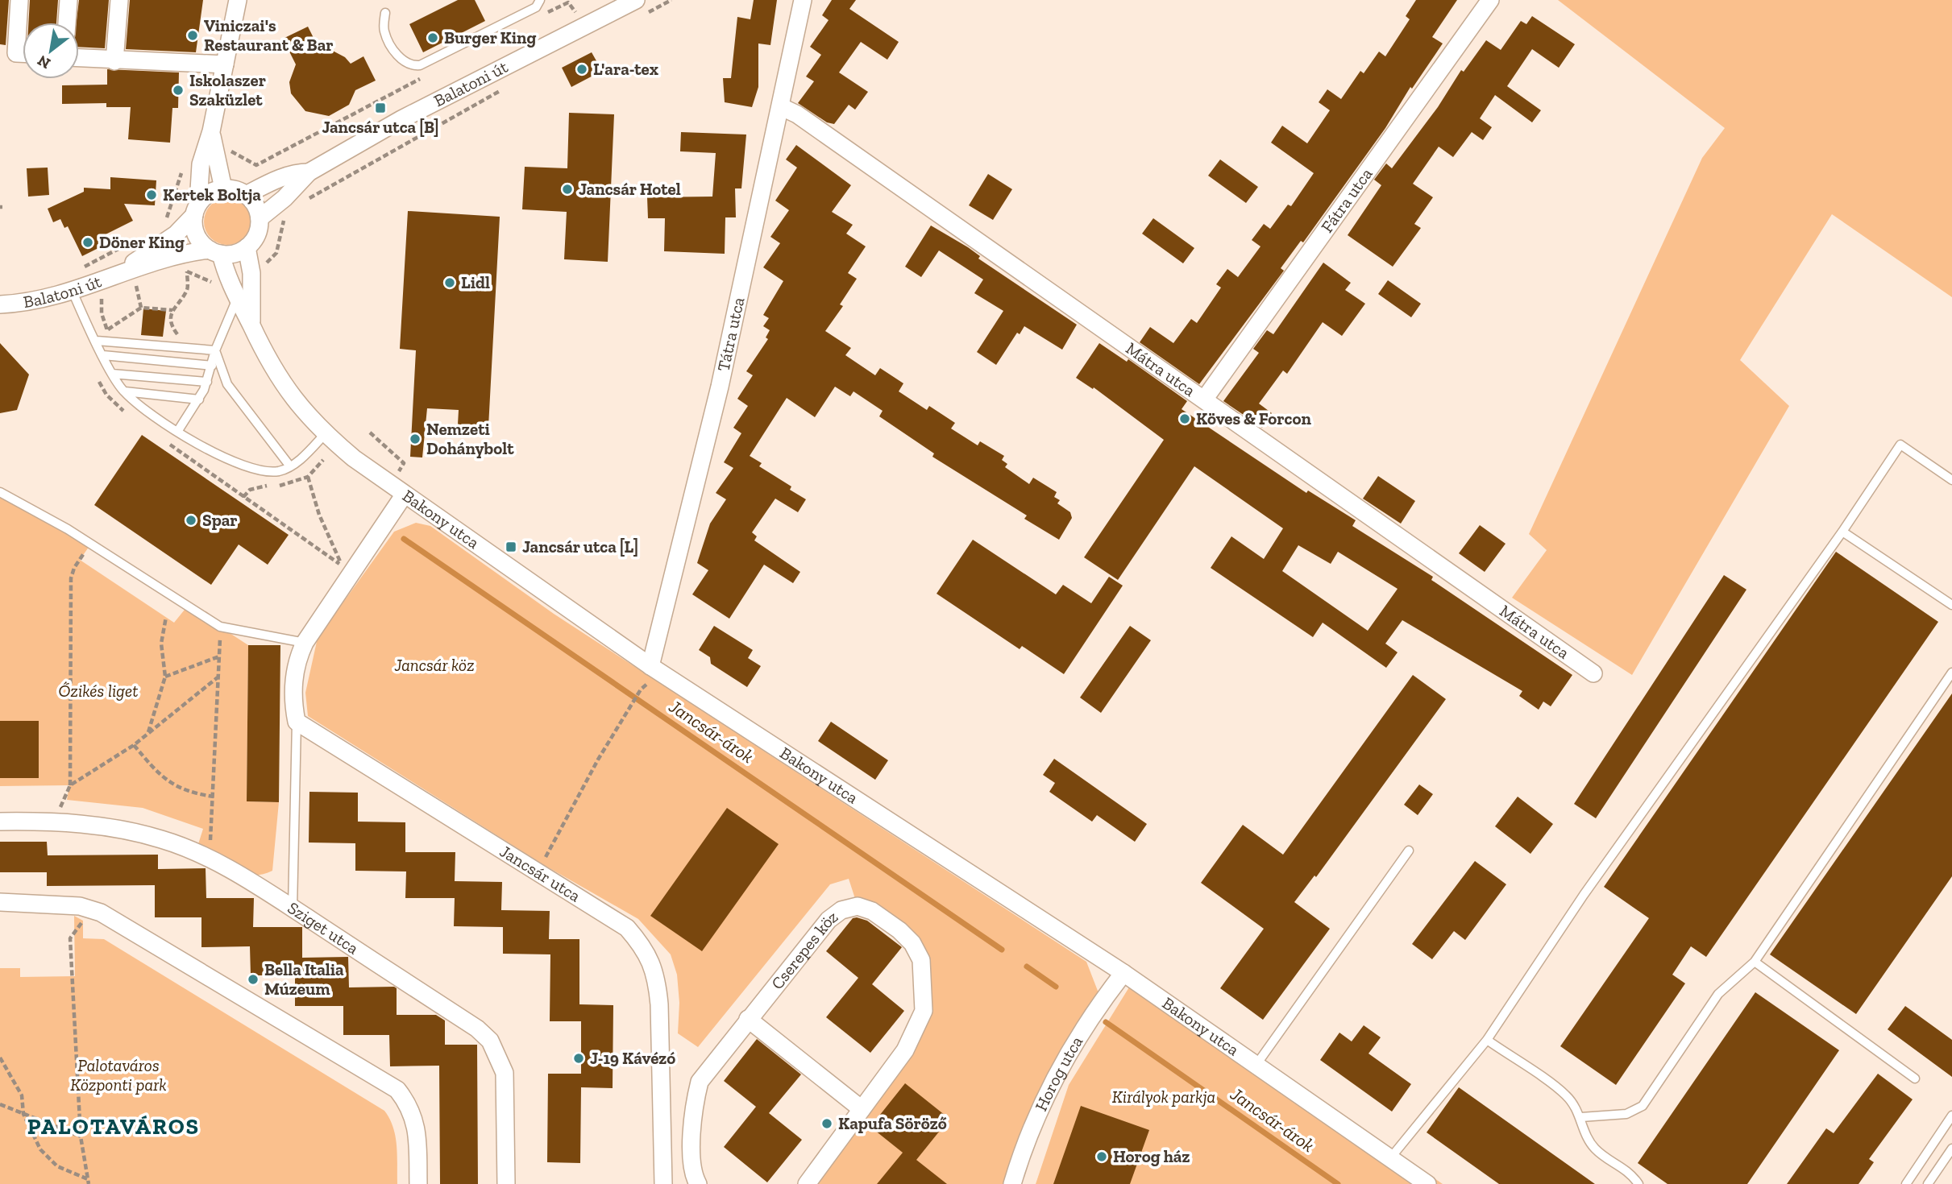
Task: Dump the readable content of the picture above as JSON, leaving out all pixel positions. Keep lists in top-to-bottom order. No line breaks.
{"streets":{"street":["Balatoni út","Fátra utca","Tátra utca","Mátra utca","Bakony utca","Jancsár utca","Sziget utca","Cserepes köz","Horog utca"]},"crossings":[["Balatoni út","Bakony utca"],["Fátra utca","Mátra utca"],["Tátra utca","Mátra utca"],["Tátra utca","Bakony utca"],["Bakony utca","Horog utca"]],"districts":["PALOTAVÁROS"],"water":["Jancsár-árok"],"parks":["Jancsár köz","Őzikés liget","Palotaváros Központi park","Királyok parkja"],"places":{"other":["Viniczai's Restaurant & Bar","Burger King","L'ara-tex","Iskolaszer Szaküzlet","Jancsár Hotel","Kertek Boltja","Döner King","Lidl","Köves & Forcon","Nemzeti Dohánybolt","Spar","Bella Italia Múzeum","J-19 Kávézó","Kapufa Söröző","Horog ház"],"transit":["Jancsár utca [B]","Jancsár utca [L]"]},"north":"bottom left"}
